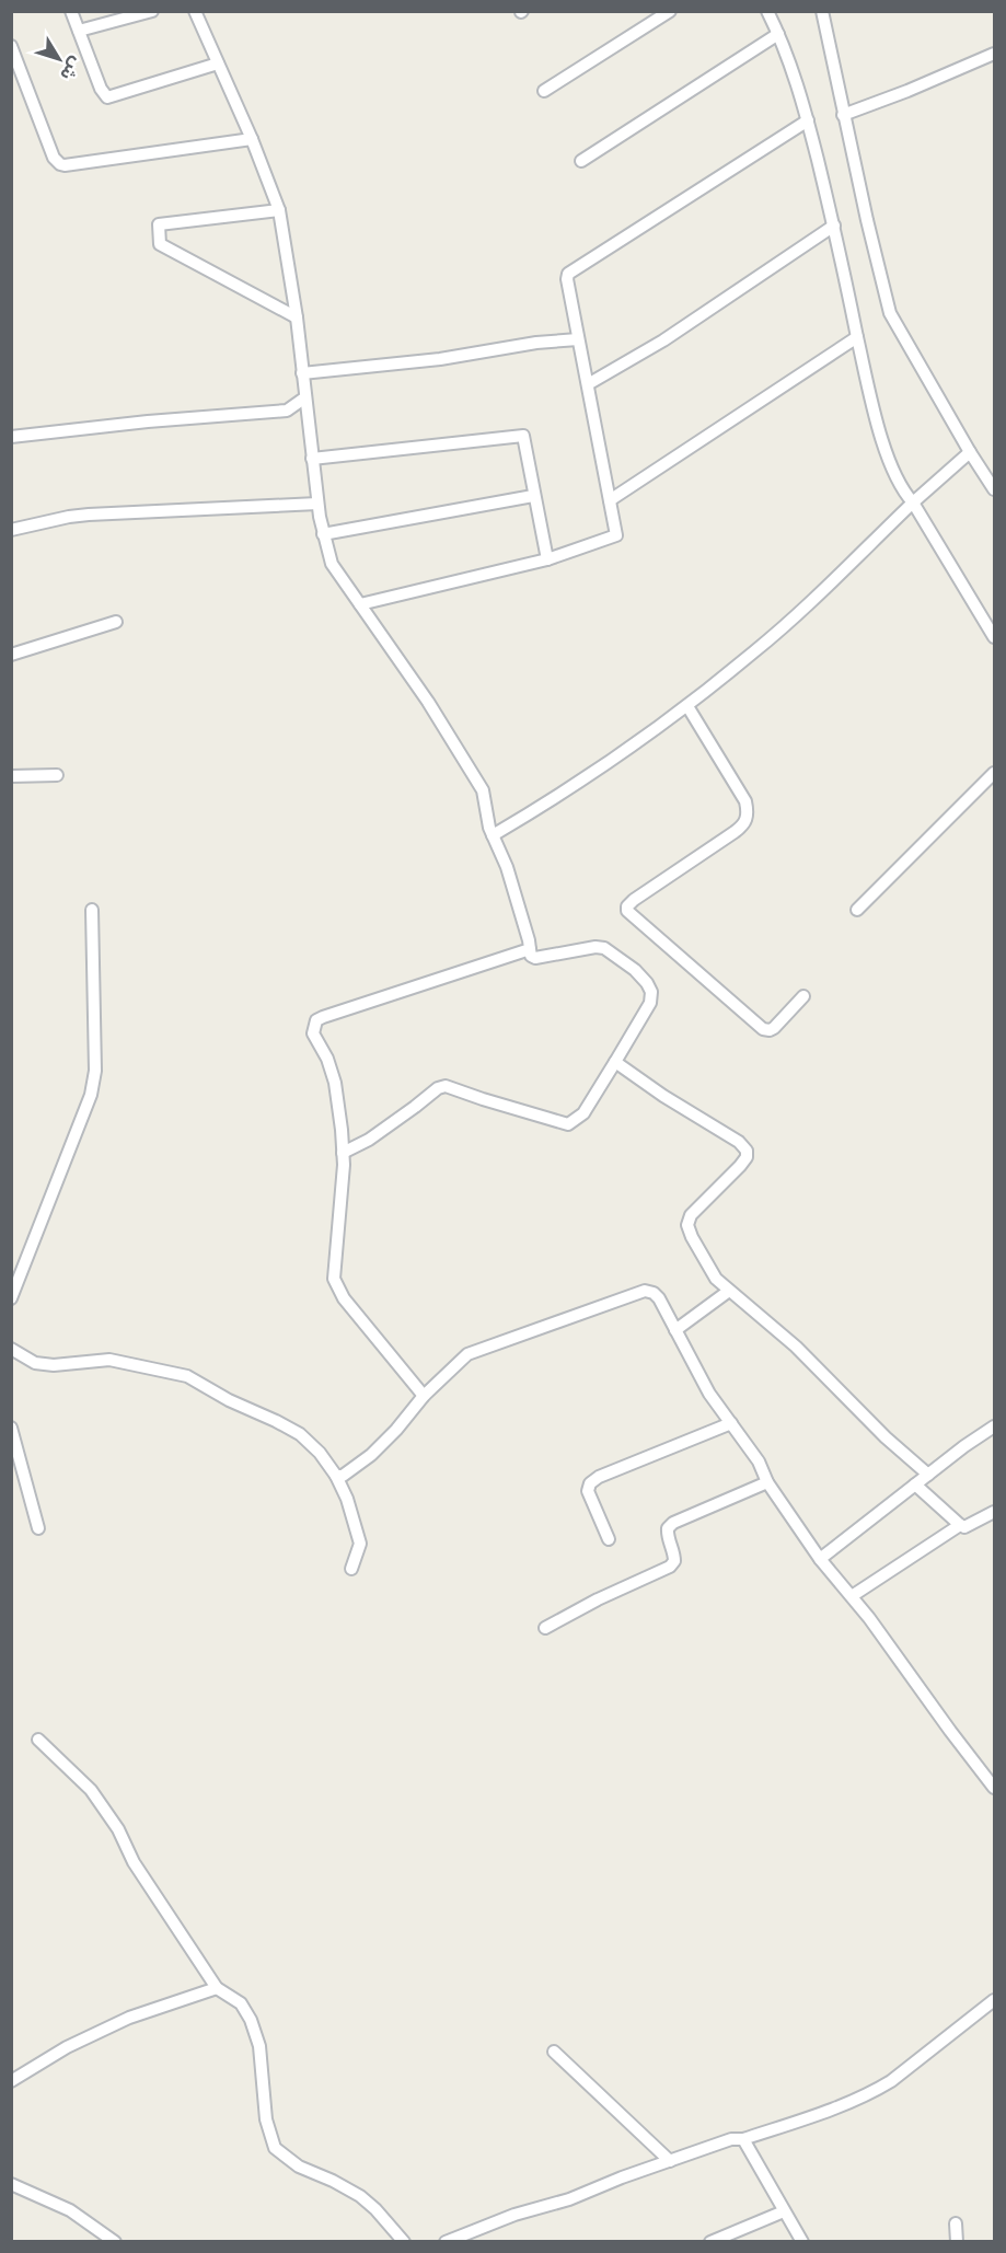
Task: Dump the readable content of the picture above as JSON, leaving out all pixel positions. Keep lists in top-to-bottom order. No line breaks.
{"north":"bottom right"}
